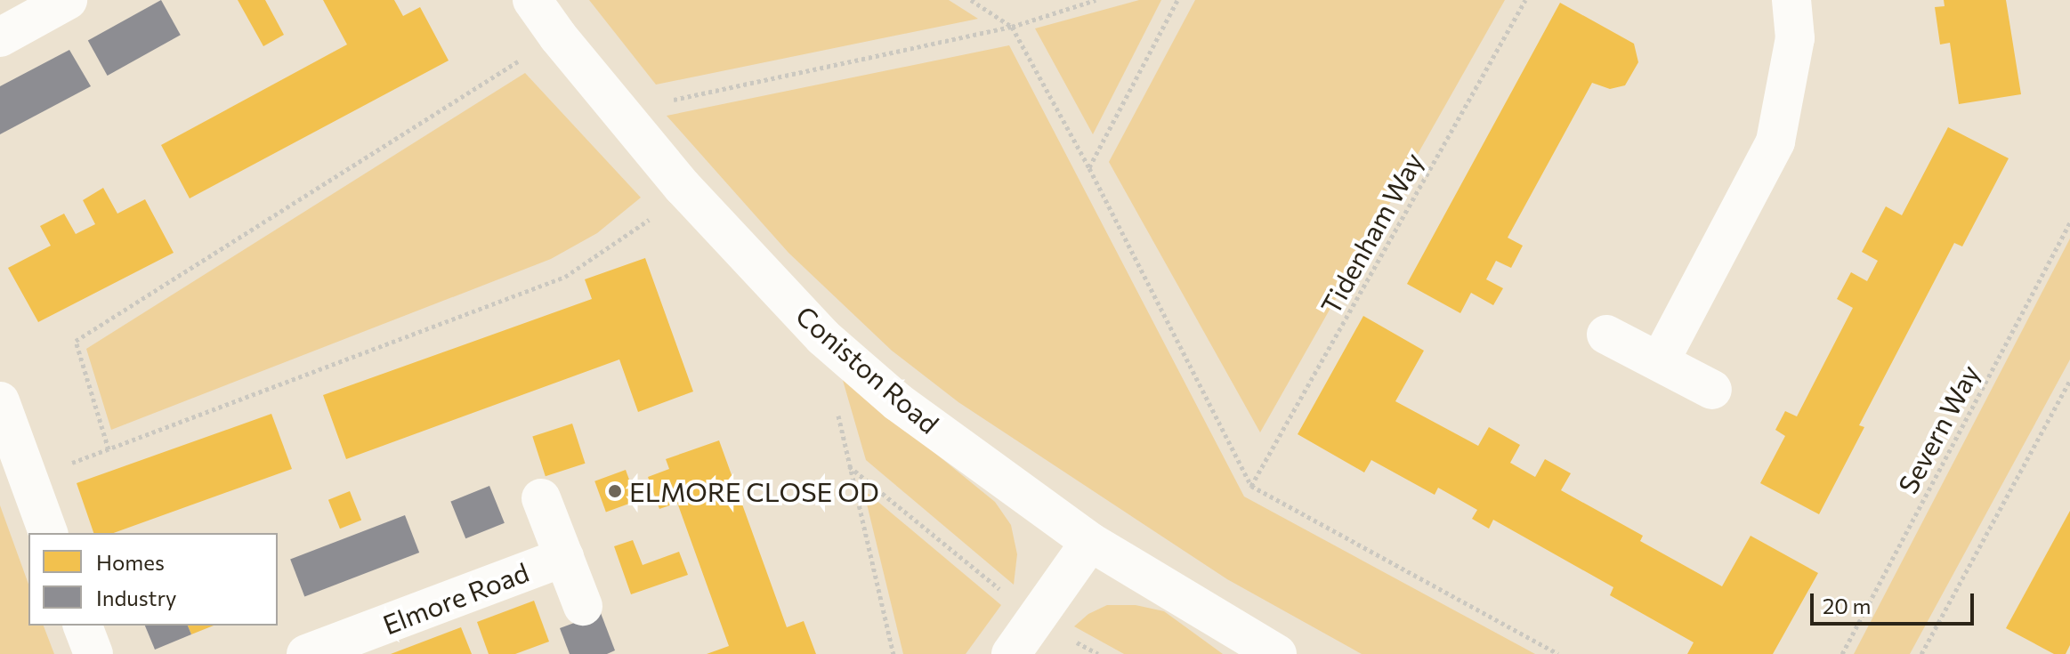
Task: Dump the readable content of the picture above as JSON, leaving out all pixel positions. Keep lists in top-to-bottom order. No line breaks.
{"streets":{"street":["Coniston Road","Elmore Road"],"path":["Tidenham Way","Severn Way"]},"places":["ELMORE CLOSE OD"],"legend":["Homes","Industry"],"scale_bar":"20 m"}
